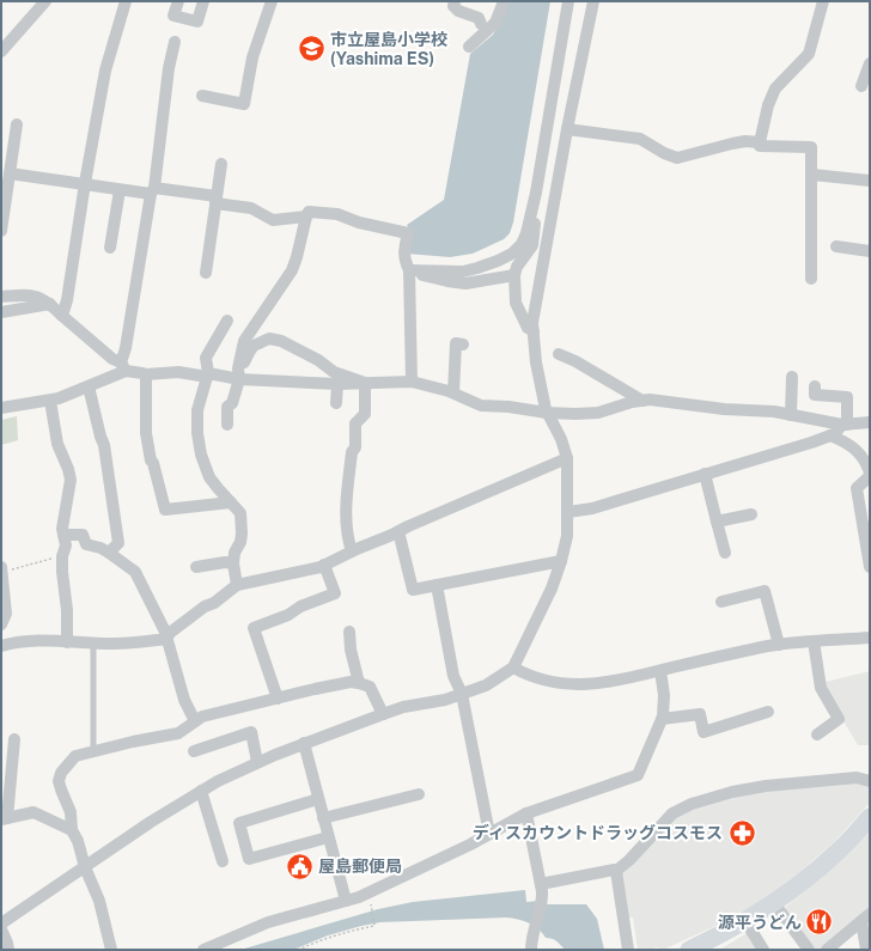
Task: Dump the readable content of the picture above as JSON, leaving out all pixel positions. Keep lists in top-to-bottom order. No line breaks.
{"places":{"school or university":["市立屋島小学校 (Yashima ES)"],"pharmacy":["ディスカウントドラッグコスモス"],"public building":["屋島郵便局"],"restaurant":["源平うどん"]}}
